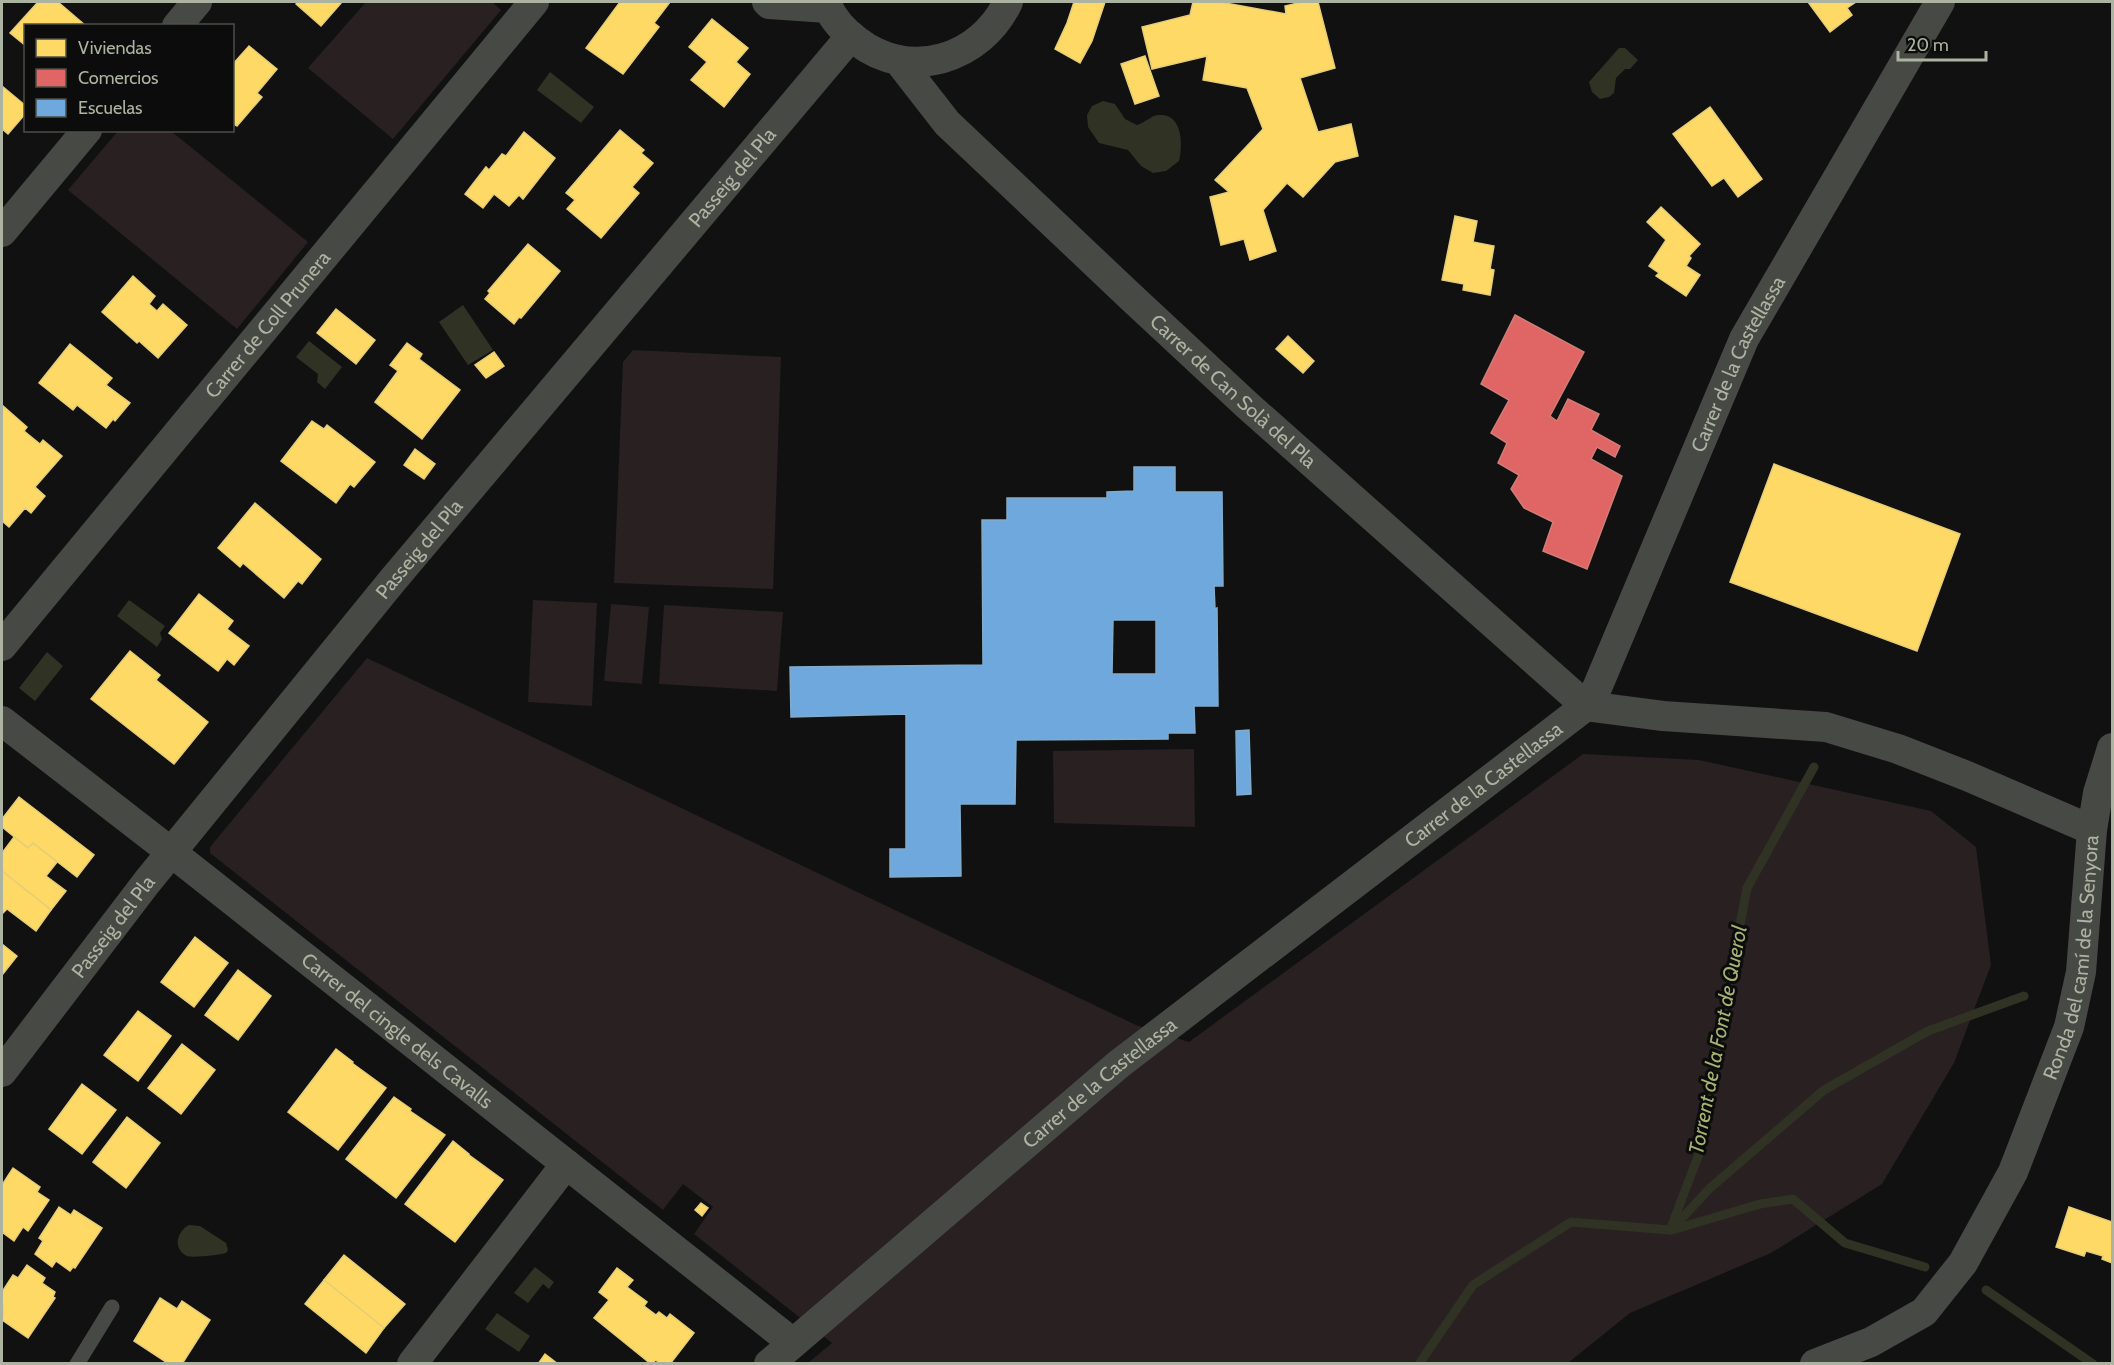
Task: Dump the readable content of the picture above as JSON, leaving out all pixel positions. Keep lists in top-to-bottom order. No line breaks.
{"streets":{"street":["Passeig del Pla","Carrer de Coll Prunera","Carrer de la Castellassa","Carrer de Can Solà del Pla","Ronda del camí de la Senyora","Carrer del cingle dels Cavalls"]},"crossings":[["Passeig del Pla","Carrer del cingle dels Cavalls"],["Carrer de la Castellassa","Carrer de Can Solà del Pla"],["Carrer de la Castellassa","Ronda del camí de la Senyora"],["Carrer de la Castellassa","Carrer del cingle dels Cavalls"],["Carrer de Can Solà del Pla","Ronda del camí de la Senyora"]],"water":["Torrent de la Font de Querol"],"legend":["Viviendas","Comercios","Escuelas"],"scale_bar":"20 m"}
